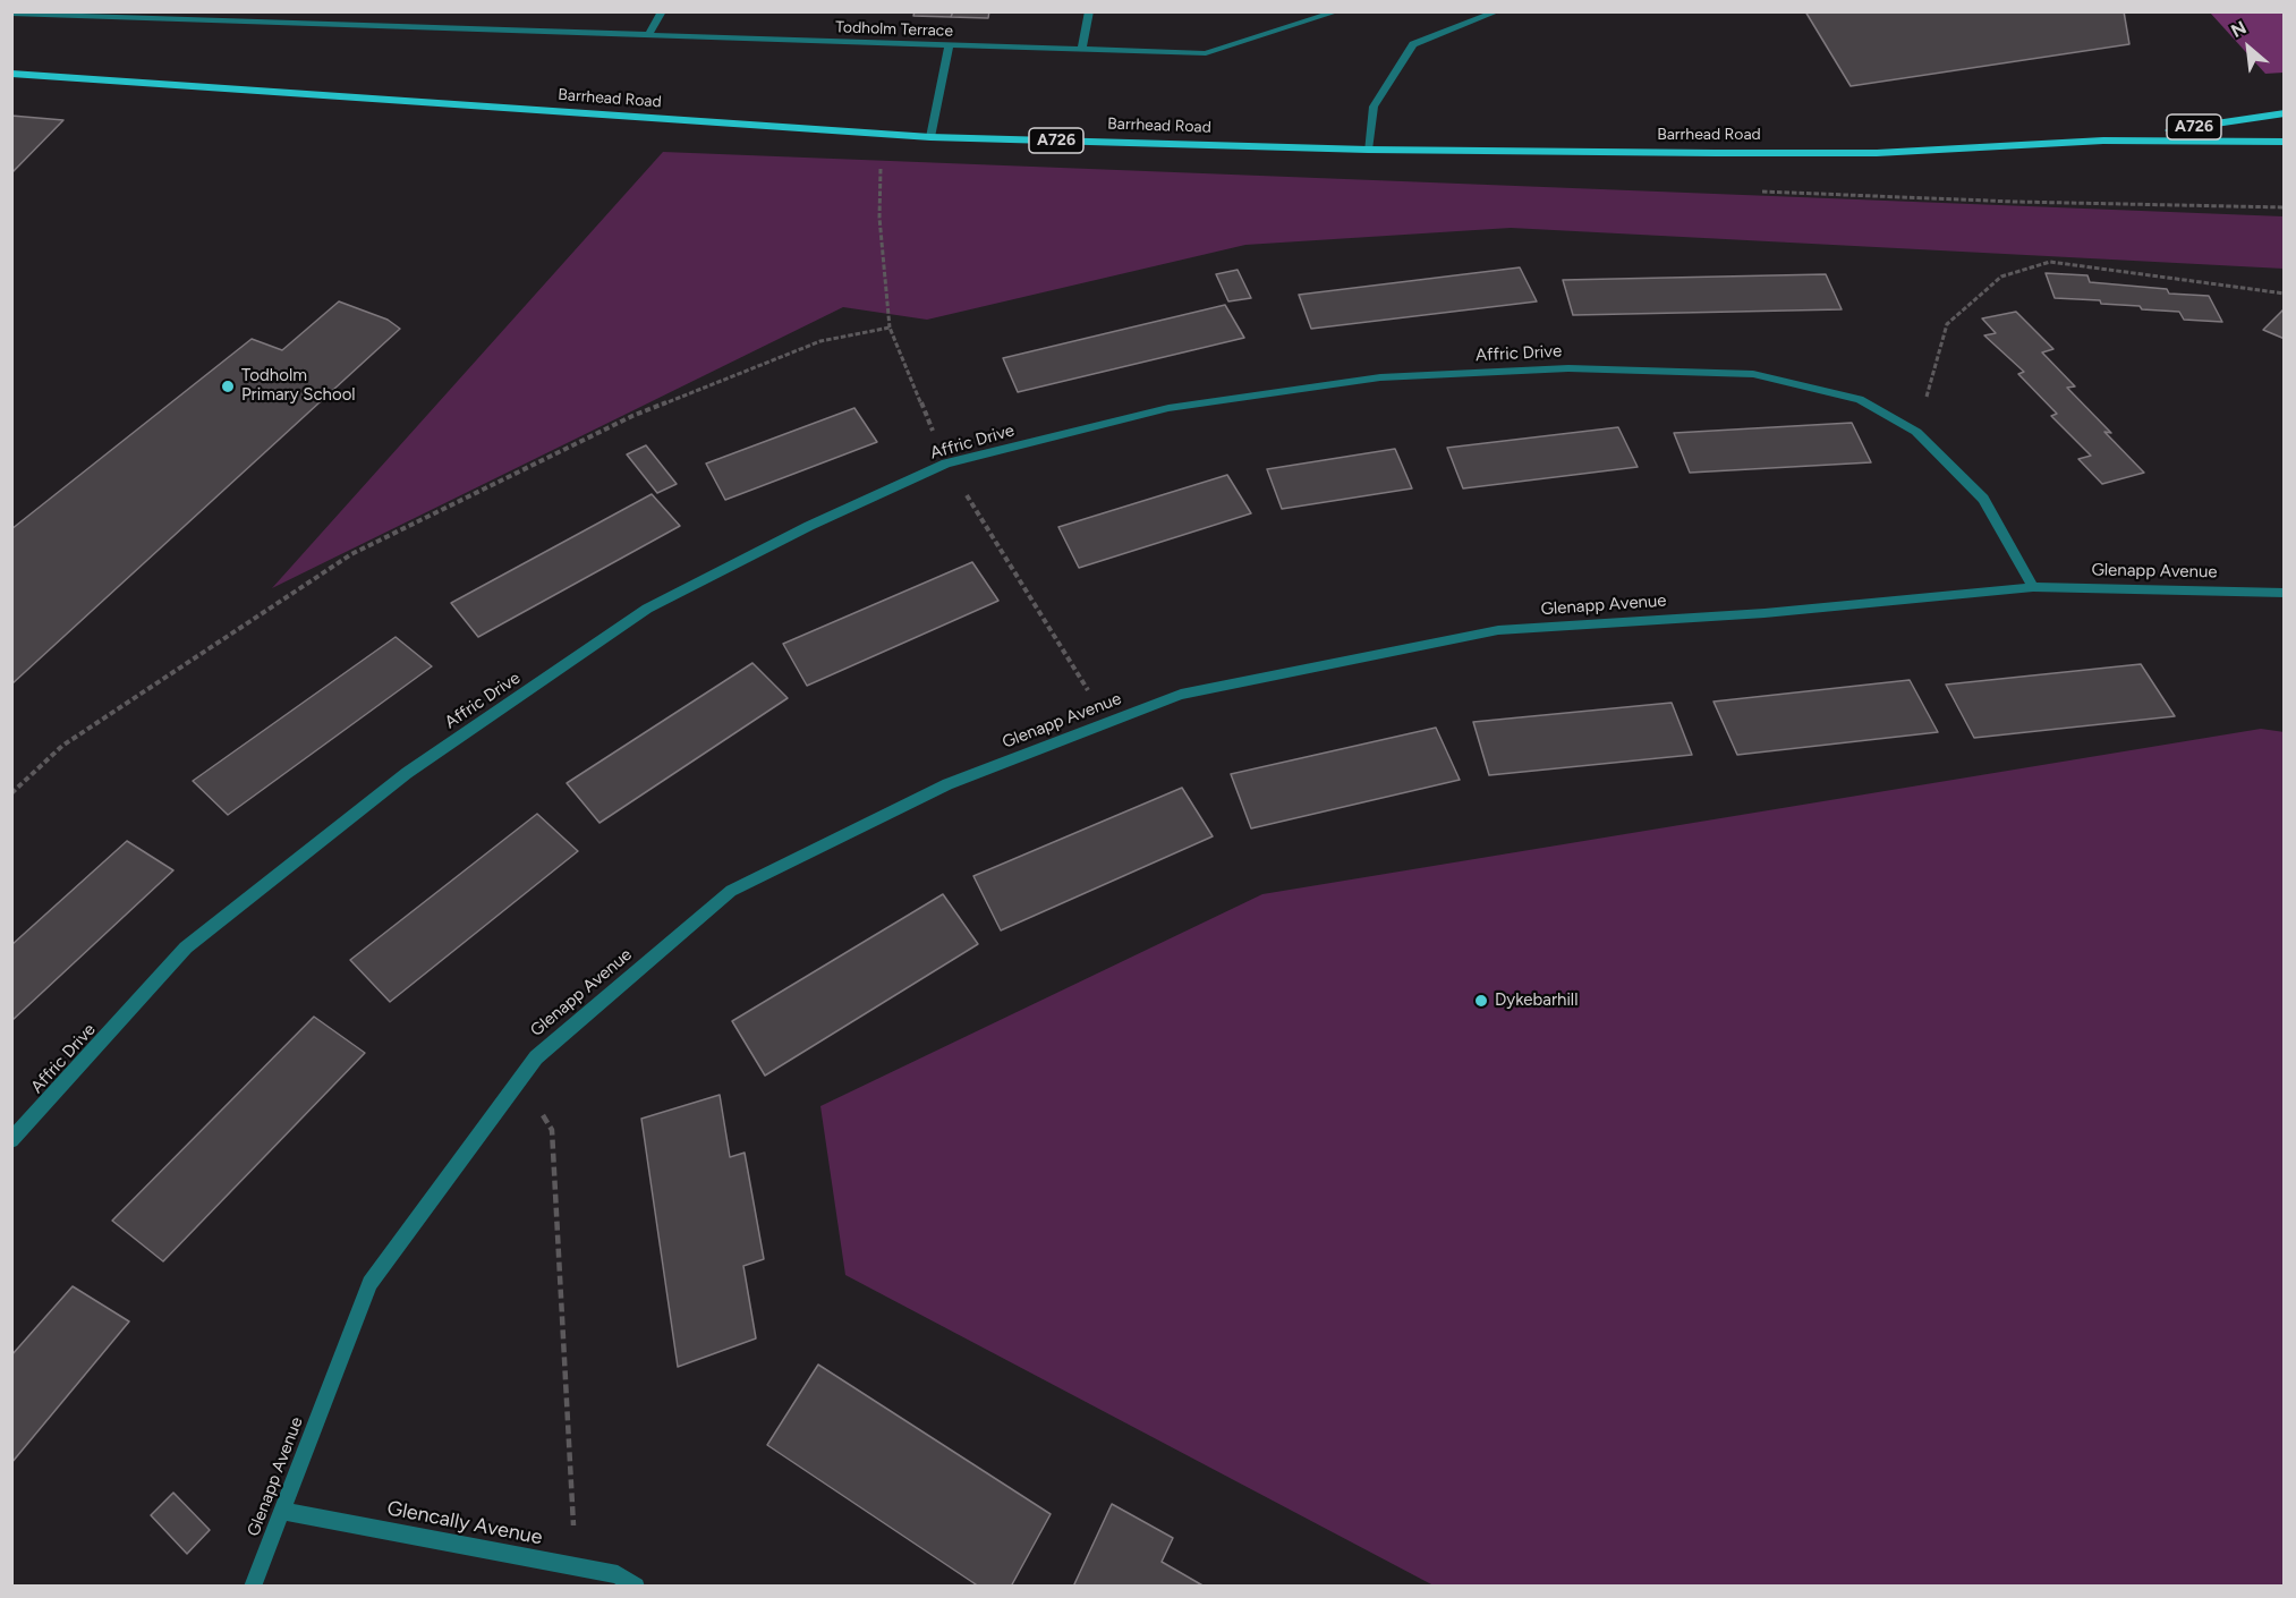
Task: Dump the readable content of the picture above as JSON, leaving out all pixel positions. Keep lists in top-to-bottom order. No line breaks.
{"streets":{"main road":["Barrhead Road","A726"],"street":["Todholm Terrace","Affric Drive","Glenapp Avenue","Glencally Avenue"]},"crossings":[["Affric Drive","Glenapp Avenue"],["Glenapp Avenue","Glencally Avenue"]],"places":["Todholm Primary School","Dykebarhill"],"north":"top left"}
